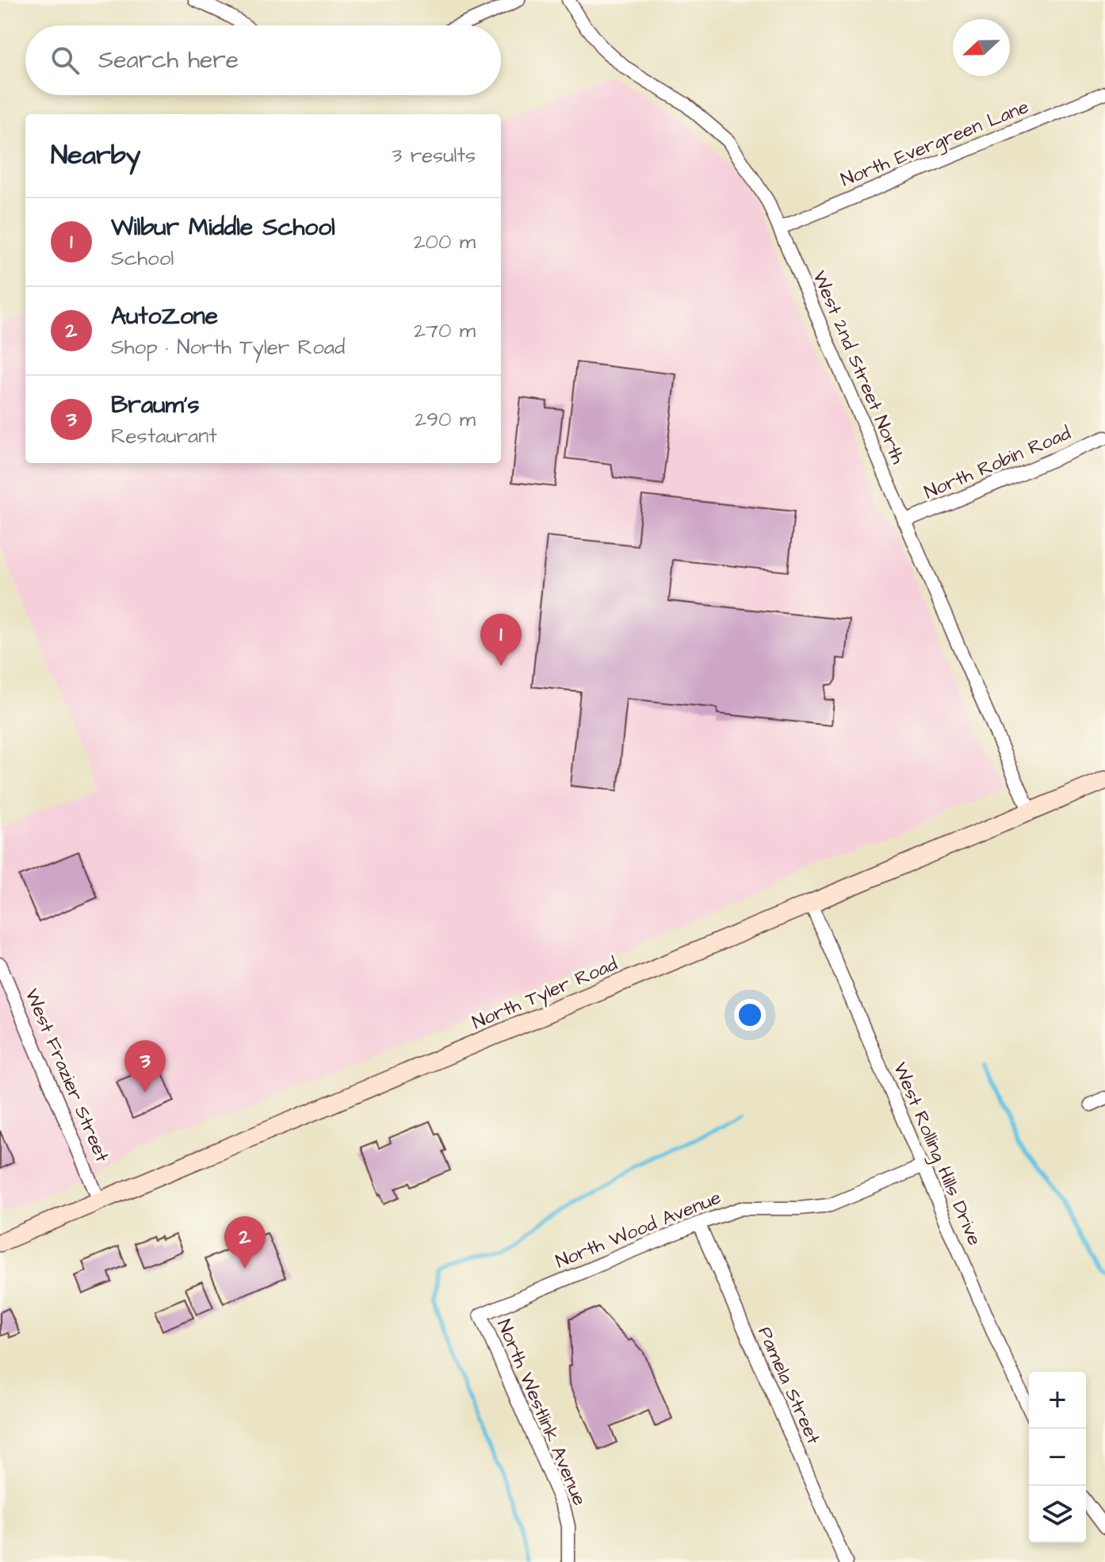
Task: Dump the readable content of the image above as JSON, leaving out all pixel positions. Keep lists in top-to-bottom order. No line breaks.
{"streets":{"main road":["North Tyler Road"],"street":["North Evergreen Lane","West 2nd Street North","North Robin Road","West Frazier Street","West Rolling Hills Drive","North Wood Avenue","Pamela Street","North Westlink Avenue"]},"crossings":[["North Evergreen Lane","West 2nd Street North"],["West 2nd Street North","North Robin Road"],["West 2nd Street North","North Tyler Road"],["North Tyler Road","West Frazier Street"],["North Tyler Road","West Rolling Hills Drive"],["West Rolling Hills Drive","North Wood Avenue"],["North Wood Avenue","Pamela Street"],["North Wood Avenue","North Westlink Avenue"]],"north":"left","page":{"search":"Search here","heading":["Nearby","3 results"],"list":[{"mark":"1","name":"Wilbur Middle School","note":"School","value":"200 m"},{"mark":"2","name":"AutoZone","note":"Shop · North Tyler Road","value":"270 m"},{"mark":"3","name":"Braum's","note":"Restaurant","value":"290 m"}],"pins":["1","3","2"],"map_buttons":["+","−"]}}
